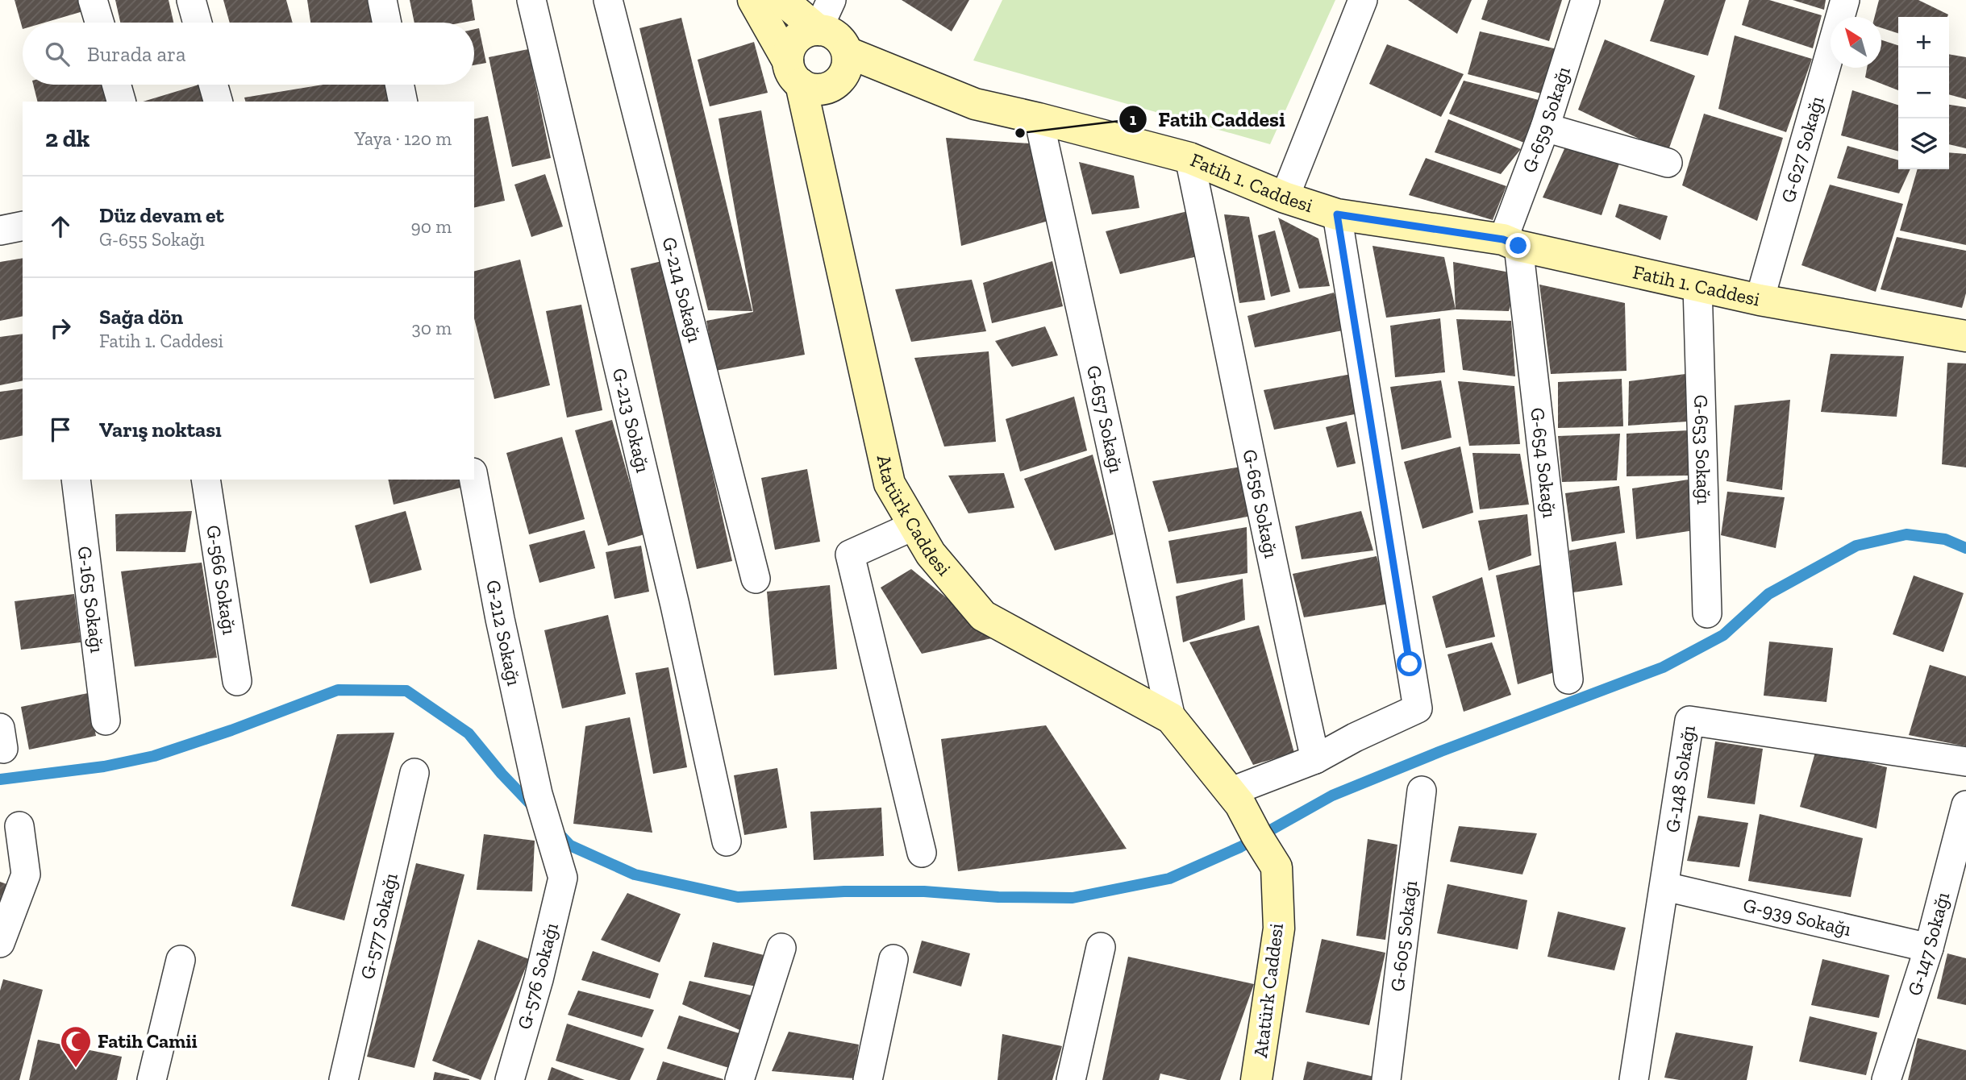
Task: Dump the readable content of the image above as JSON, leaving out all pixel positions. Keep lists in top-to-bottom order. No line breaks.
{"streets":{"street":["G-659 Sokağı","G-627 Sokağı","Fatih 1. Caddesi","G-214 Sokağı","G-657 Sokağı","G-213 Sokağı","G-653 Sokağı","G-654 Sokağı","G-656 Sokağı","Atatürk Caddesi","G-566 Sokağı","G-165 Sokağı","G-212 Sokağı","G-148 Sokağı","G-939 Sokağı","G-577 Sokağı","G-605 Sokağı","G-147 Sokağı","G-576 Sokağı"]},"crossings":[["G-659 Sokağı","Fatih 1. Caddesi"],["G-659 Sokağı","G-654 Sokağı"],["G-627 Sokağı","Fatih 1. Caddesi"],["Fatih 1. Caddesi","G-657 Sokağı"],["Fatih 1. Caddesi","G-653 Sokağı"],["Fatih 1. Caddesi","G-654 Sokağı"],["Fatih 1. Caddesi","G-656 Sokağı"],["Fatih 1. Caddesi","Atatürk Caddesi"],["G-657 Sokağı","Atatürk Caddesi"],["G-212 Sokağı","G-576 Sokağı"],["G-148 Sokağı","G-939 Sokağı"],["G-939 Sokağı","G-147 Sokağı"]],"places":{"other":["Fatih Caddesi"],"mosque":["Fatih Camii"]},"north":"top left","page":{"map_buttons":["+","−"],"search":"Burada ara","heading":["2 dk","Yaya · 120 m"],"list":[["Düz devam et","G-655 Sokağı","90 m"],["Sağa dön","Fatih 1. Caddesi","30 m"],"Varış noktası"]}}
